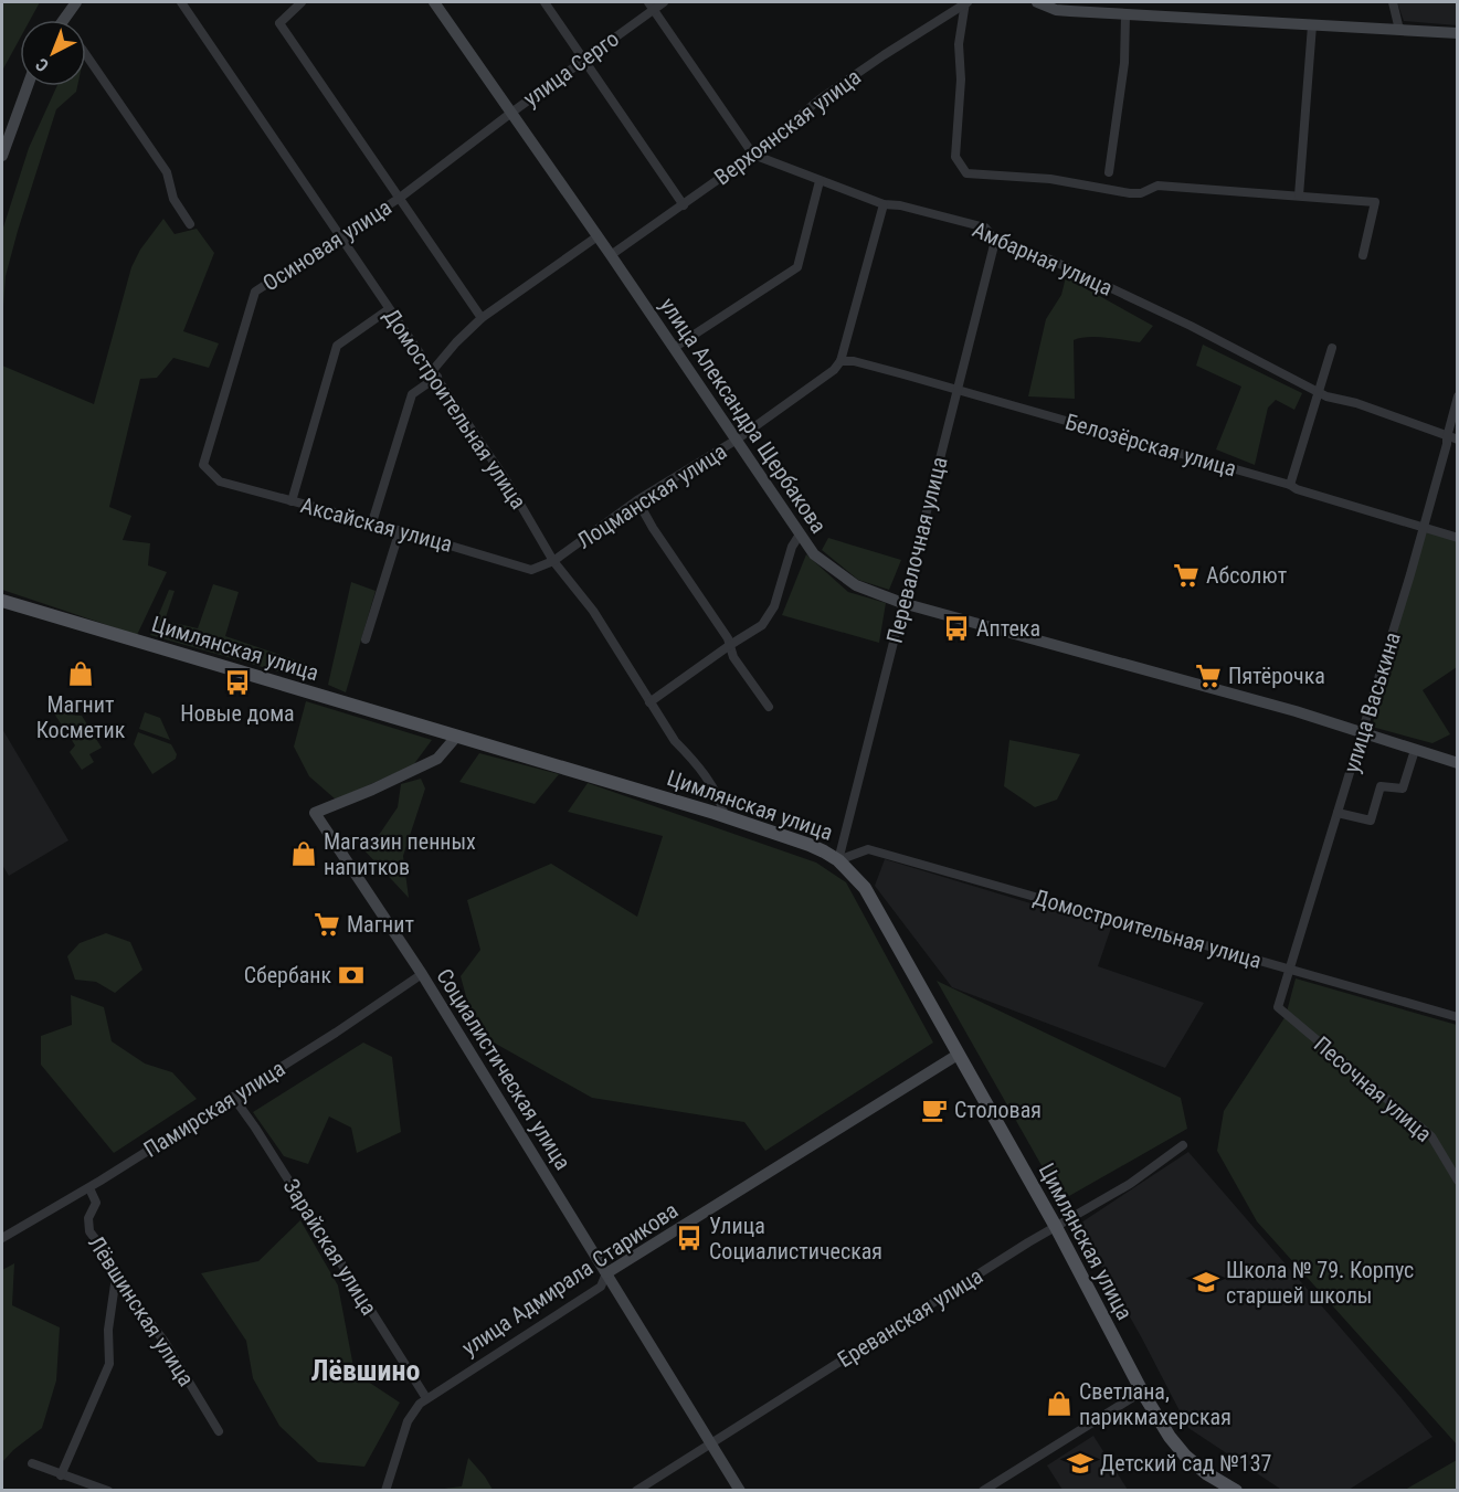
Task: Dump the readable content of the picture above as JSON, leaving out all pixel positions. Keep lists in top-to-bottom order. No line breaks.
{"streets":{"main road":["Цимлянская улица"],"street":["улица Серго","Верхоянская улица","Осиновая улица","Амбарная улица","Домостроительная улица","улица Александра Щербакова","Белозёрская улица","Лоцманская улица","Аксайская улица","Перевалочная улица","улица Васькина","Социалистическая улица","Песочная улица","Памирская улица","Зарайская улица","улица Адмирала Старикова","Лёвшинская улица","Ереванская улица"]},"crossings":[["улица Серго","Осиновая улица"],["улица Серго","улица Александра Щербакова"],["Верхоянская улица","Амбарная улица"],["Верхоянская улица","улица Александра Щербакова"],["Осиновая улица","Домостроительная улица"],["Осиновая улица","улица Александра Щербакова"],["Осиновая улица","Аксайская улица"],["Амбарная улица","Перевалочная улица"],["Амбарная улица","улица Васькина"],["Домостроительная улица","Лоцманская улица"],["Домостроительная улица","Аксайская улица"],["Домостроительная улица","Перевалочная улица"],["Домостроительная улица","Цимлянская улица"],["Домостроительная улица","улица Васькина"],["улица Александра Щербакова","Лоцманская улица"],["улица Александра Щербакова","Перевалочная улица"],["улица Александра Щербакова","улица Васькина"],["Белозёрская улица","Лоцманская улица"],["Белозёрская улица","Перевалочная улица"],["Белозёрская улица","улица Васькина"],["Лоцманская улица","Аксайская улица"],["Перевалочная улица","Цимлянская улица"],["Цимлянская улица","Социалистическая улица"],["Цимлянская улица","улица Адмирала Старикова"],["Цимлянская улица","Ереванская улица"],["улица Васькина","Песочная улица"],["Социалистическая улица","Памирская улица"],["Социалистическая улица","улица Адмирала Старикова"],["Социалистическая улица","Ереванская улица"],["Памирская улица","Зарайская улица"],["Памирская улица","Лёвшинская улица"],["Зарайская улица","улица Адмирала Старикова"]],"districts":["Лёвшино"],"places":{"supermarket":["Абсолют","Пятёрочка","Магнит"],"bus stop":["Аптека","Новые дома","Улица Социалистическая"],"shop":["Магнит Косметик","Магазин пенных напитков","Светлана, парикмахерская"],"bank":["Сбербанк"],"cafe":["Столовая"],"school or university":["Школа № 79. Корпус старшей школы","Детский сад №137"]},"north":"bottom left"}
